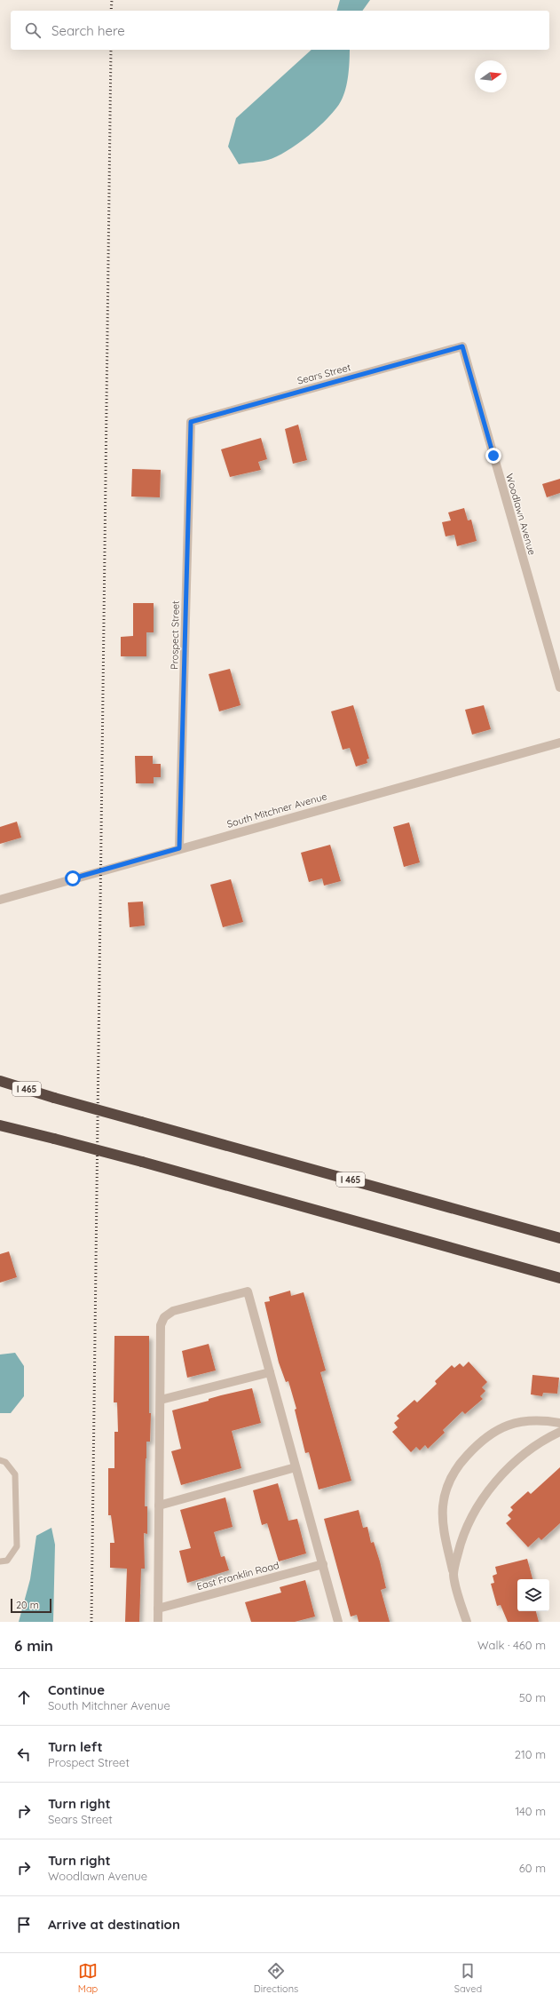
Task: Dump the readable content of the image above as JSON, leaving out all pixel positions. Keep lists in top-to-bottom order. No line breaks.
{"streets":{"highway":["I 465"],"street":["Sears Street","Woodlawn Avenue","Prospect Street","South Mitchner Avenue","East Franklin Road"]},"crossings":[["Sears Street","Woodlawn Avenue"],["Sears Street","Prospect Street"],["Prospect Street","South Mitchner Avenue"]],"scale_bar":"20 m","north":"right","page":{"search":"Search here","scale":"20 m","heading":["6 min","Walk · 460 m"],"list":[["Continue","South Mitchner Avenue","50 m"],["Turn left","Prospect Street","210 m"],["Turn right","Sears Street","140 m"],["Turn right","Woodlawn Avenue","60 m"],"Arrive at destination"],"nav":["Map","Directions","Saved"]}}
